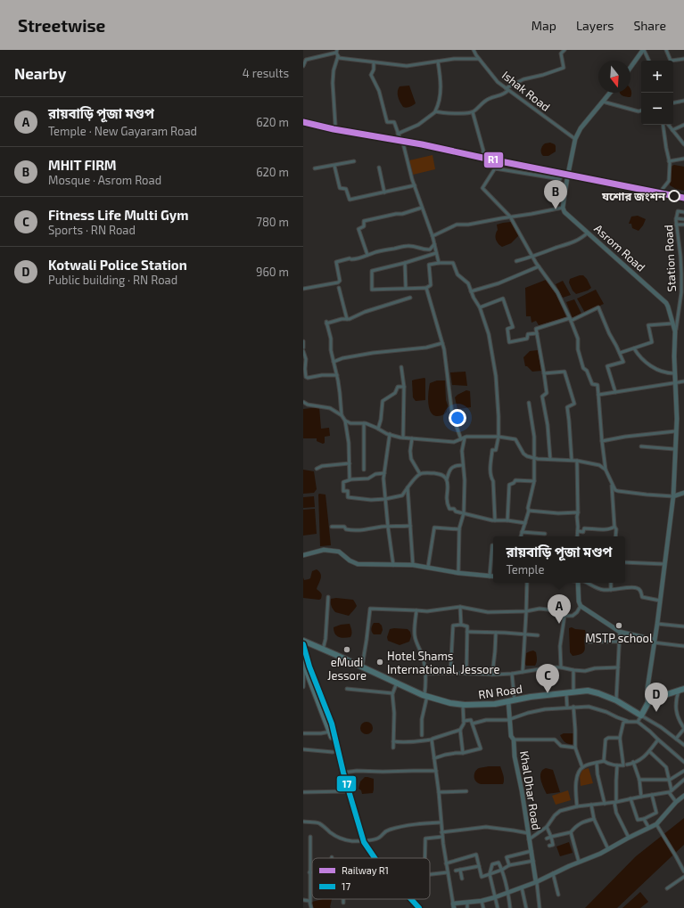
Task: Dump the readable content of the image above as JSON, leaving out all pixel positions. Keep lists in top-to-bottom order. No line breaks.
{"streets":{"highway":["RN Road"],"street":["Ishak Road","Asrom Road","Station Road","Khal Dhar Road"]},"crossings":[["Asrom Road","Station Road"],["RN Road","Khal Dhar Road"]],"places":["যশোর জংশন","MSTP school","eMudi Jessore","Hotel Shams International, Jessore"],"lines":["rail line R1","transit line 17"],"legend":["Railway R1","17"],"north":"bottom","page":{"header":"Streetwise","nav":["Map","Layers","Share"],"heading":["Nearby","4 results"],"map_buttons":["+","−"],"list":[{"mark":"A","name":"রায়বাড়ি পূজা মণ্ডপ","note":"Temple · New Gayaram Road","value":"620 m"},{"mark":"B","name":"MHIT FIRM","note":"Mosque · Asrom Road","value":"620 m"},{"mark":"C","name":"Fitness Life Multi Gym","note":"Sports · RN Road","value":"780 m"},{"mark":"D","name":"Kotwali Police Station","note":"Public building · RN Road","value":"960 m"}],"pins":["B","A","C","D"],"popup":["রায়বাড়ি পূজা মণ্ডপ","Temple"]}}
